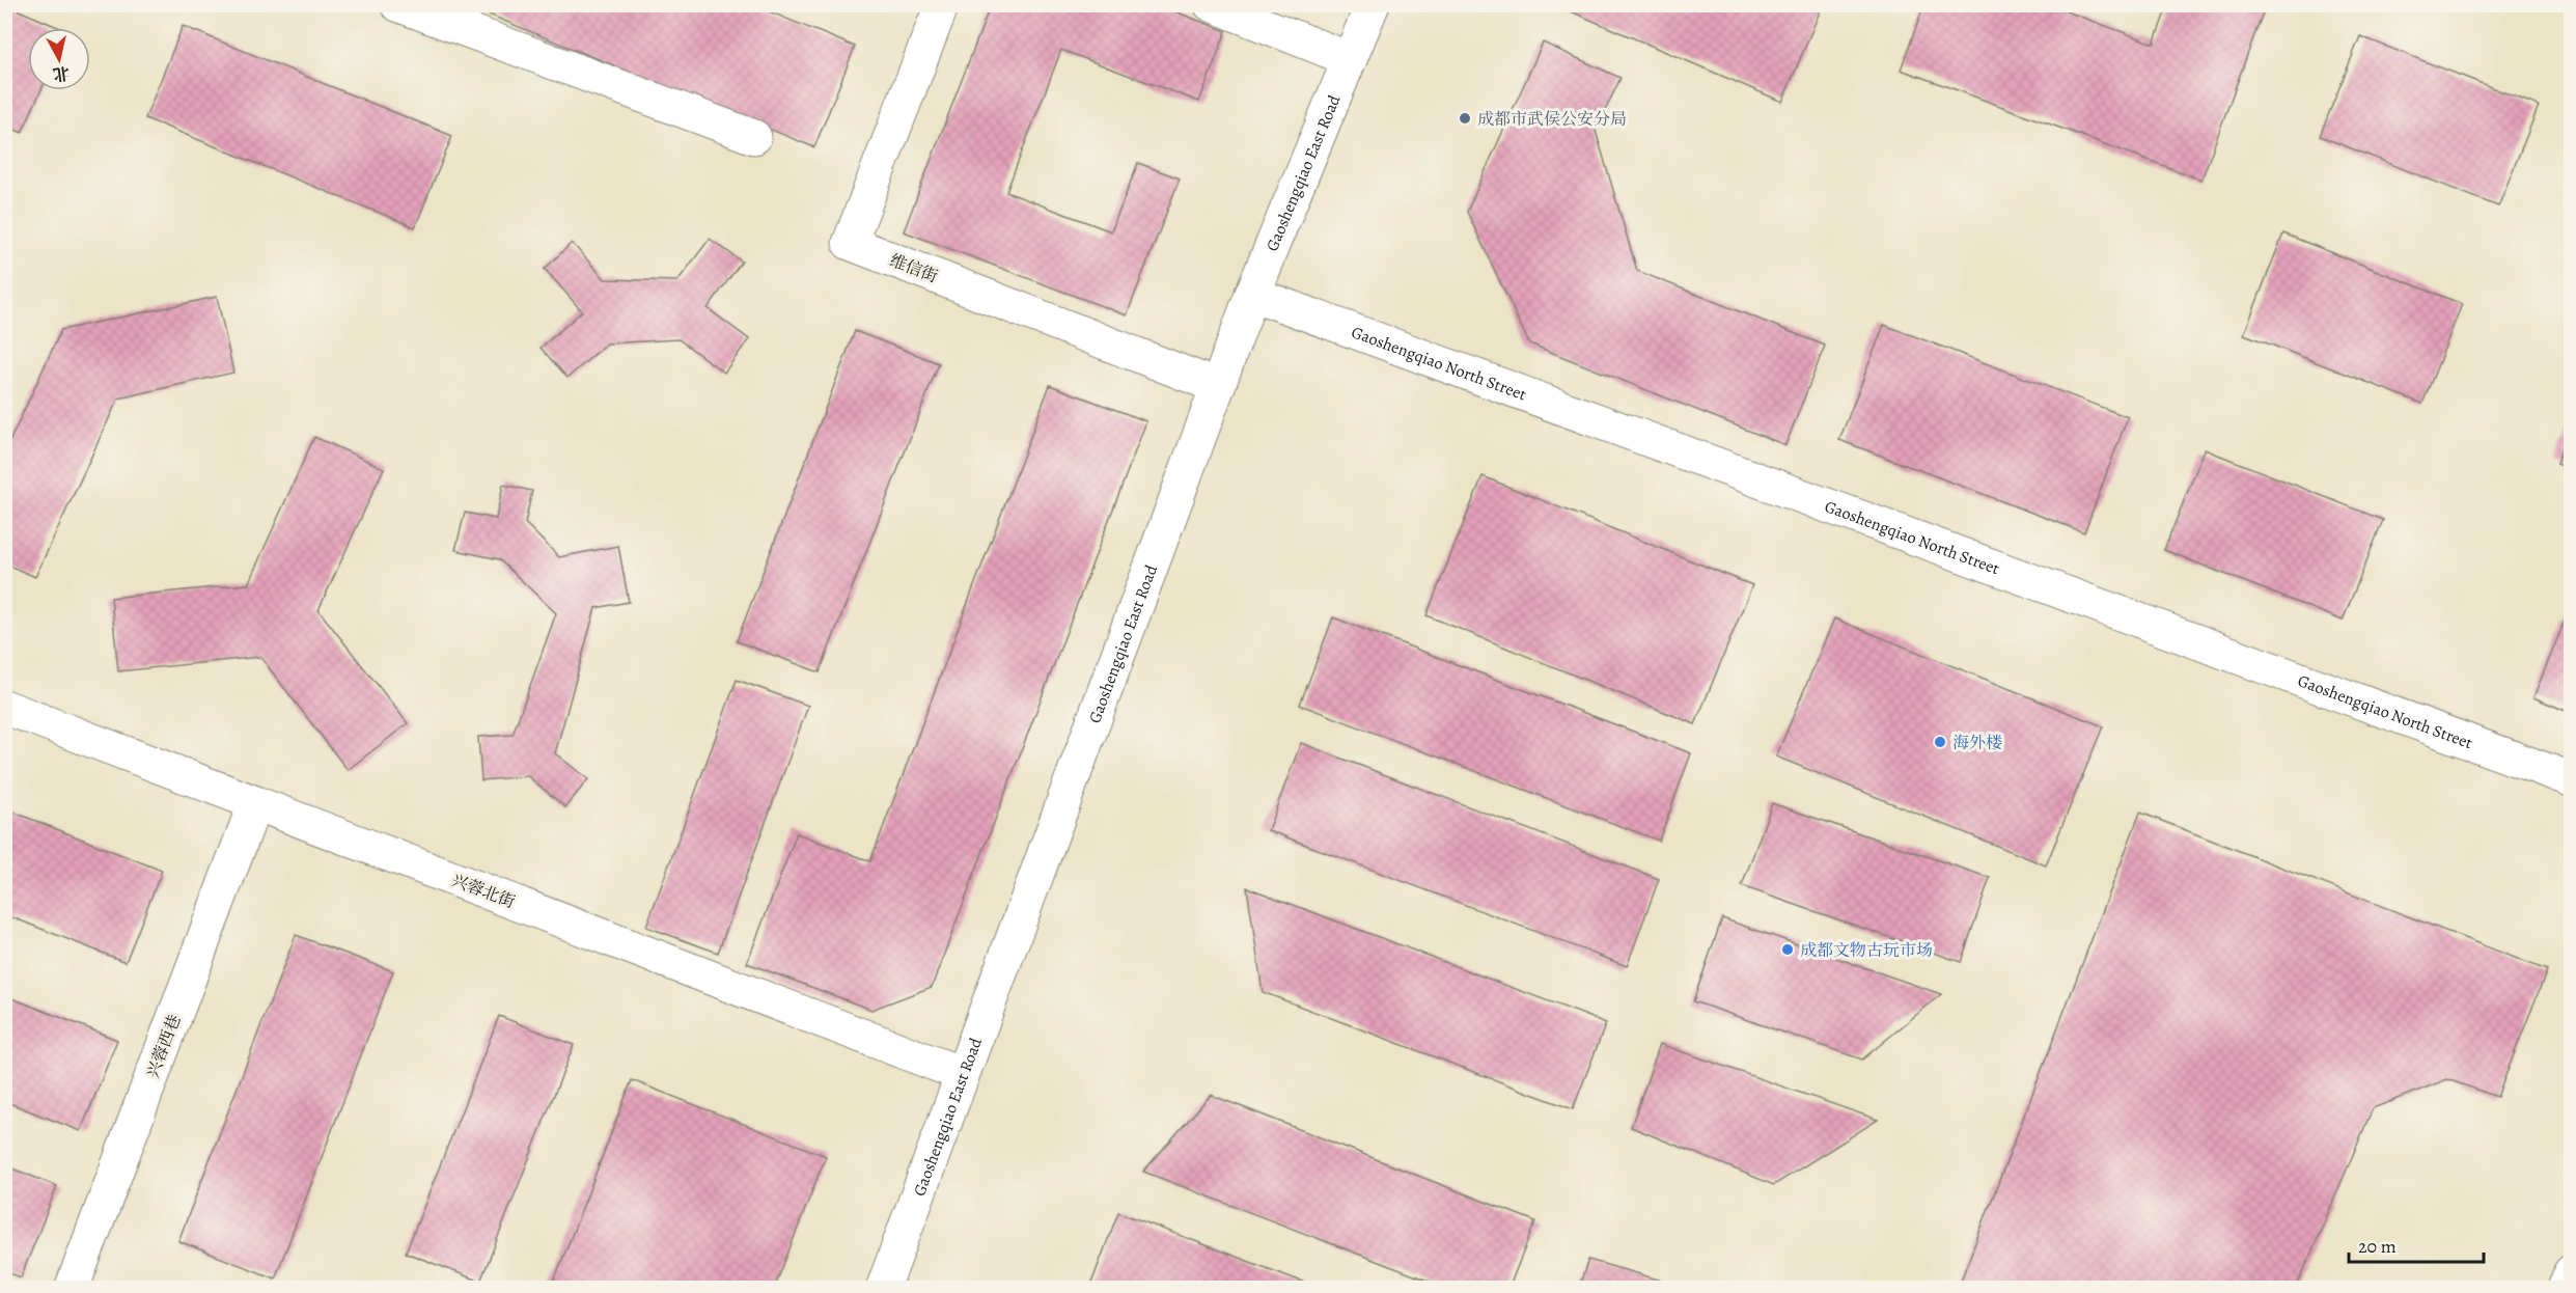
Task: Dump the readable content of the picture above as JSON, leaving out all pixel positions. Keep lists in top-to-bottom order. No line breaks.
{"streets":{"street":["Gaoshengqiao East Road","维信街","Gaoshengqiao North Street","兴蓉北街","兴蓉西巷"]},"crossings":[["Gaoshengqiao East Road","维信街"],["Gaoshengqiao East Road","Gaoshengqiao North Street"],["Gaoshengqiao East Road","兴蓉北街"],["兴蓉北街","兴蓉西巷"]],"places":["成都市武侯公安分局","海外楼","成都文物古玩市场"],"scale_bar":"20 m","north":"bottom"}
